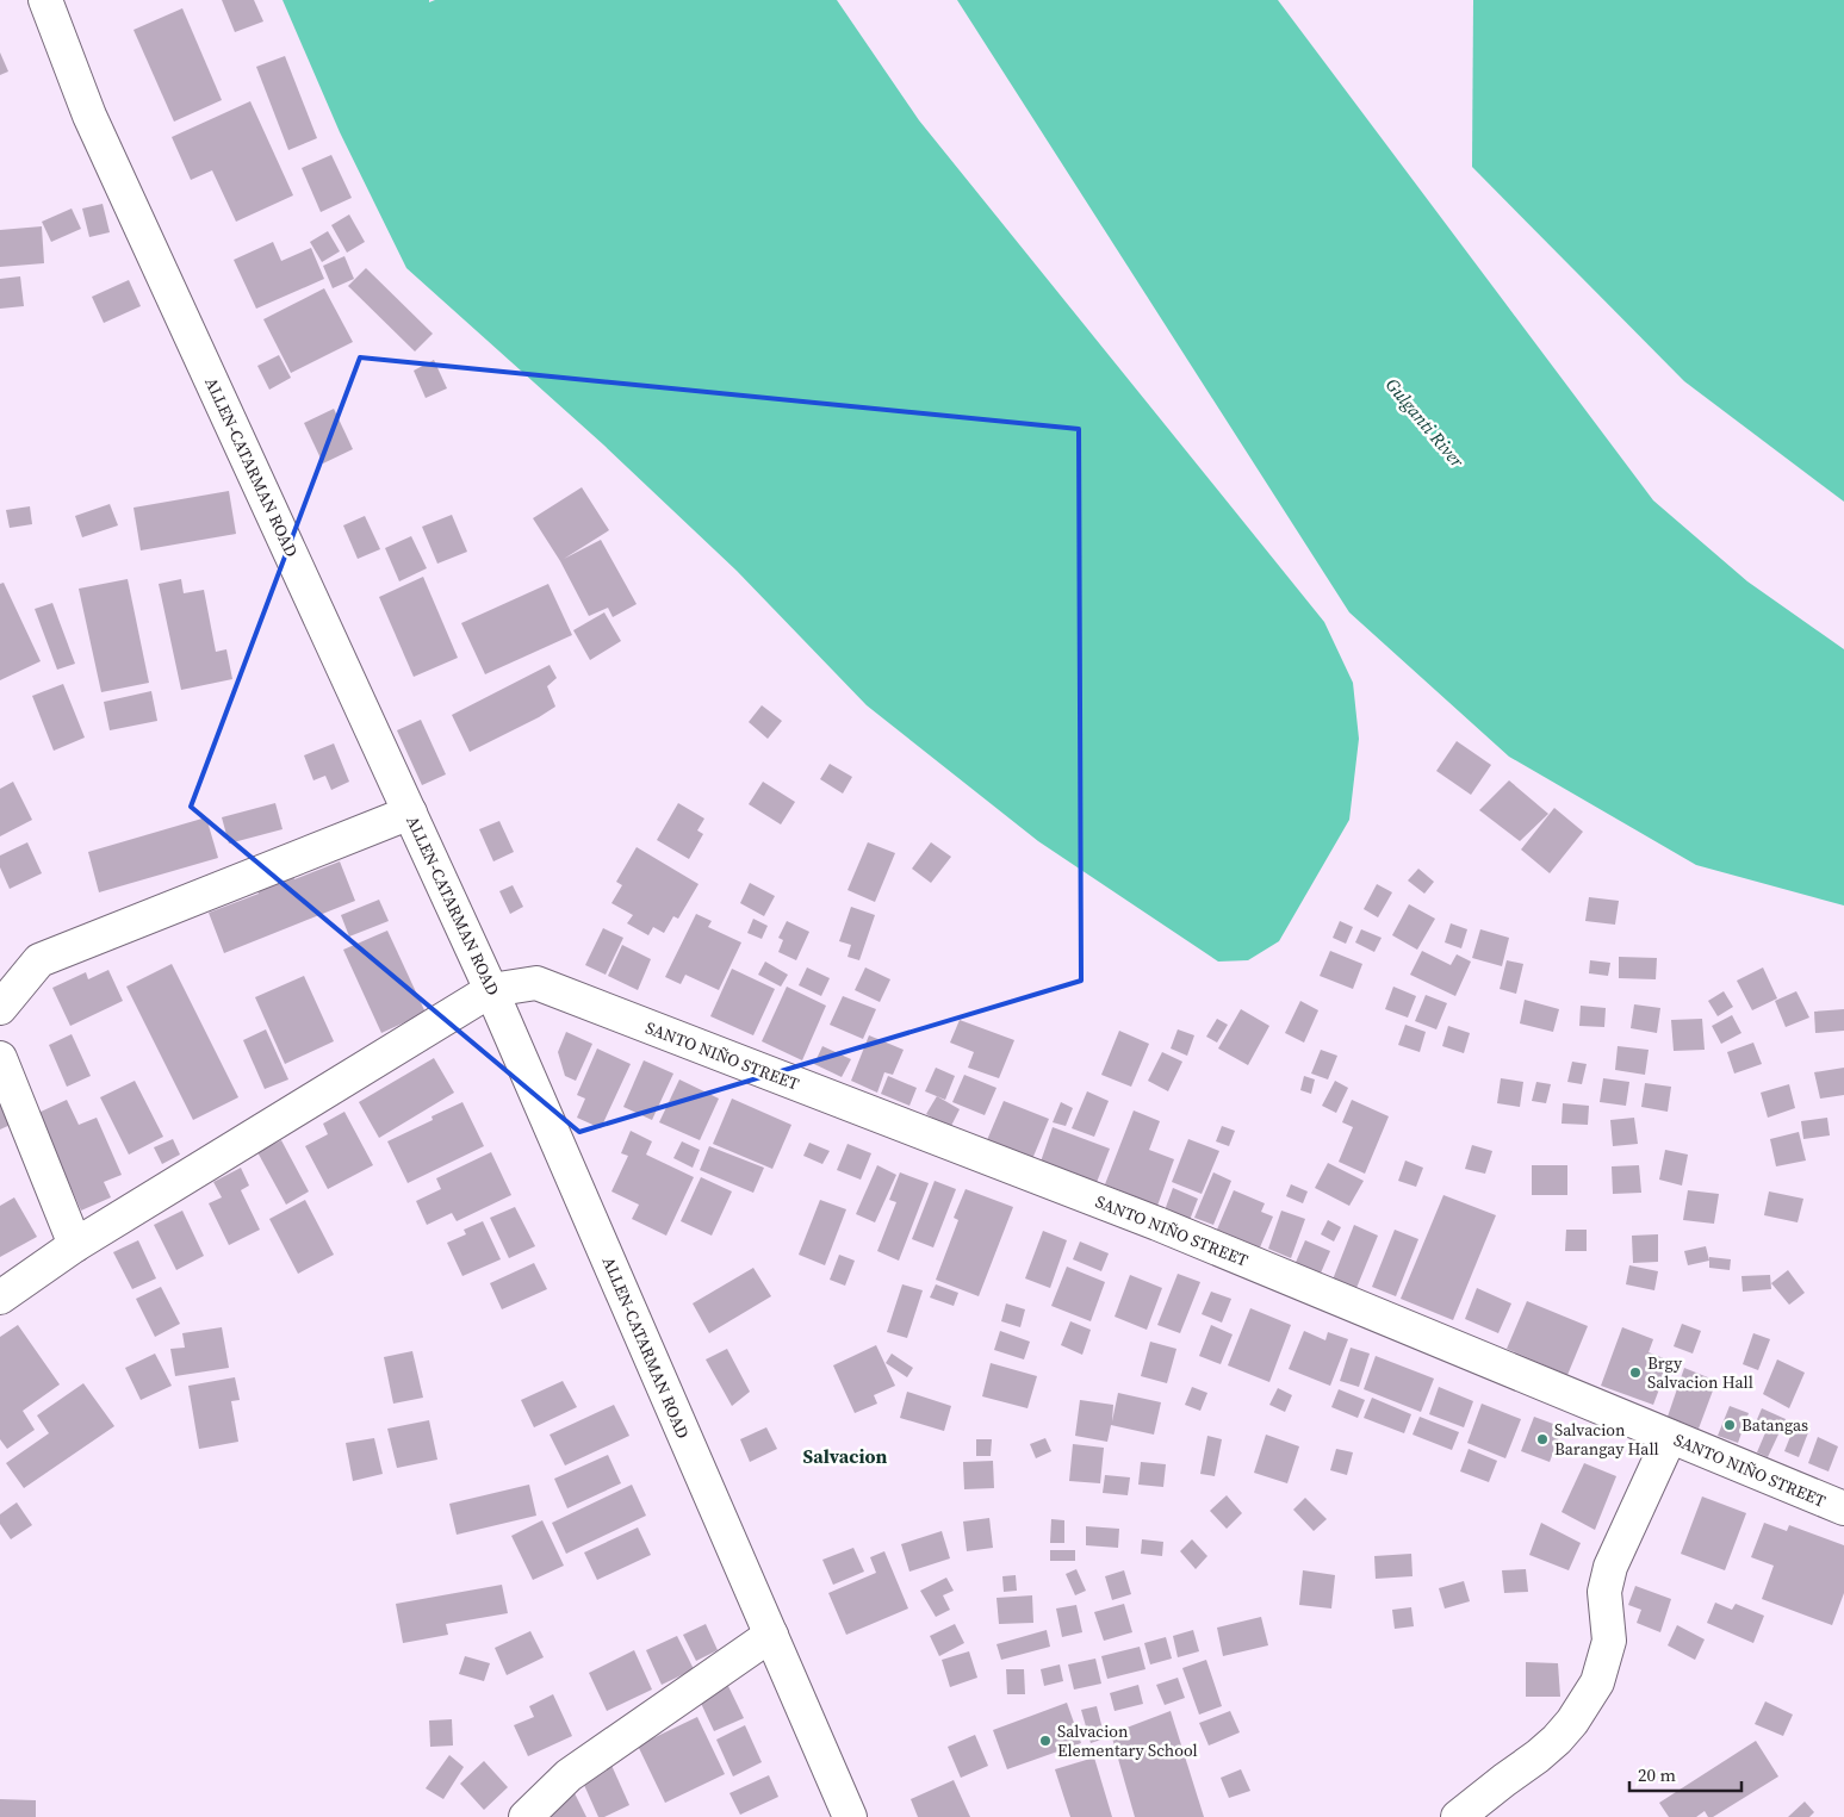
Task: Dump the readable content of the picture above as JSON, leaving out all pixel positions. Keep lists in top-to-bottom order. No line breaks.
{"streets":{"street":["ALLEN-CATARMAN ROAD","SANTO NIÑO STREET"]},"crossings":[["ALLEN-CATARMAN ROAD","SANTO NIÑO STREET"]],"districts":["Salvacion"],"water":["Gulganti River"],"places":["Brgy Salvacion Hall","Batangas","Salvacion Barangay Hall","Salvacion Elementary School"],"scale_bar":"20 m"}
